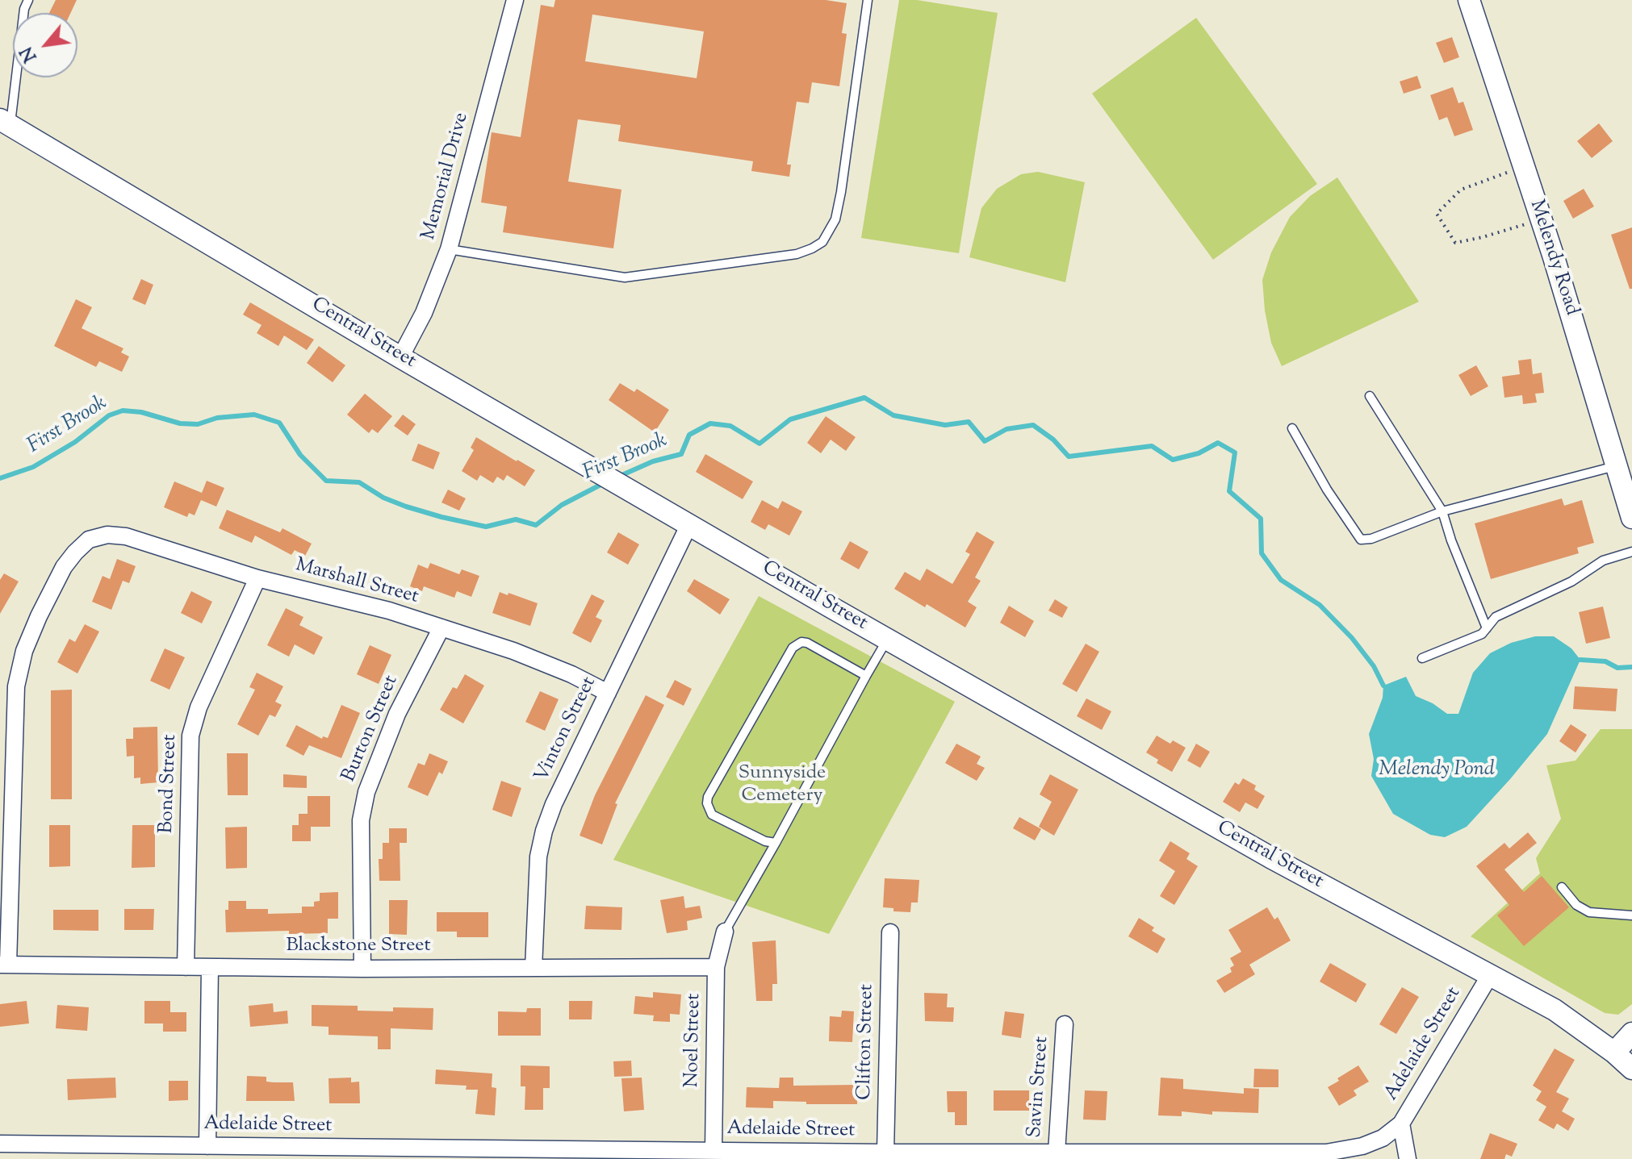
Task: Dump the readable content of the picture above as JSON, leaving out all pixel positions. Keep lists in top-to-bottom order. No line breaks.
{"streets":{"street":["Memorial Drive","Melendy Road","Central Street","Marshall Street","Burton Street","Vinton Street","Bond Street","Blackstone Street","Noel Street","Clifton Street","Adelaide Street","Savin Street"]},"crossings":[["Memorial Drive","Central Street"],["Central Street","Vinton Street"],["Central Street","Adelaide Street"],["Marshall Street","Burton Street"],["Marshall Street","Vinton Street"],["Marshall Street","Bond Street"],["Marshall Street","Blackstone Street"],["Burton Street","Blackstone Street"],["Vinton Street","Blackstone Street"],["Bond Street","Blackstone Street"],["Blackstone Street","Noel Street"],["Noel Street","Adelaide Street"],["Clifton Street","Adelaide Street"],["Adelaide Street","Savin Street"]],"water":["First Brook","Melendy Pond"],"parks":["Sunnyside Cemetery"],"north":"bottom left"}
